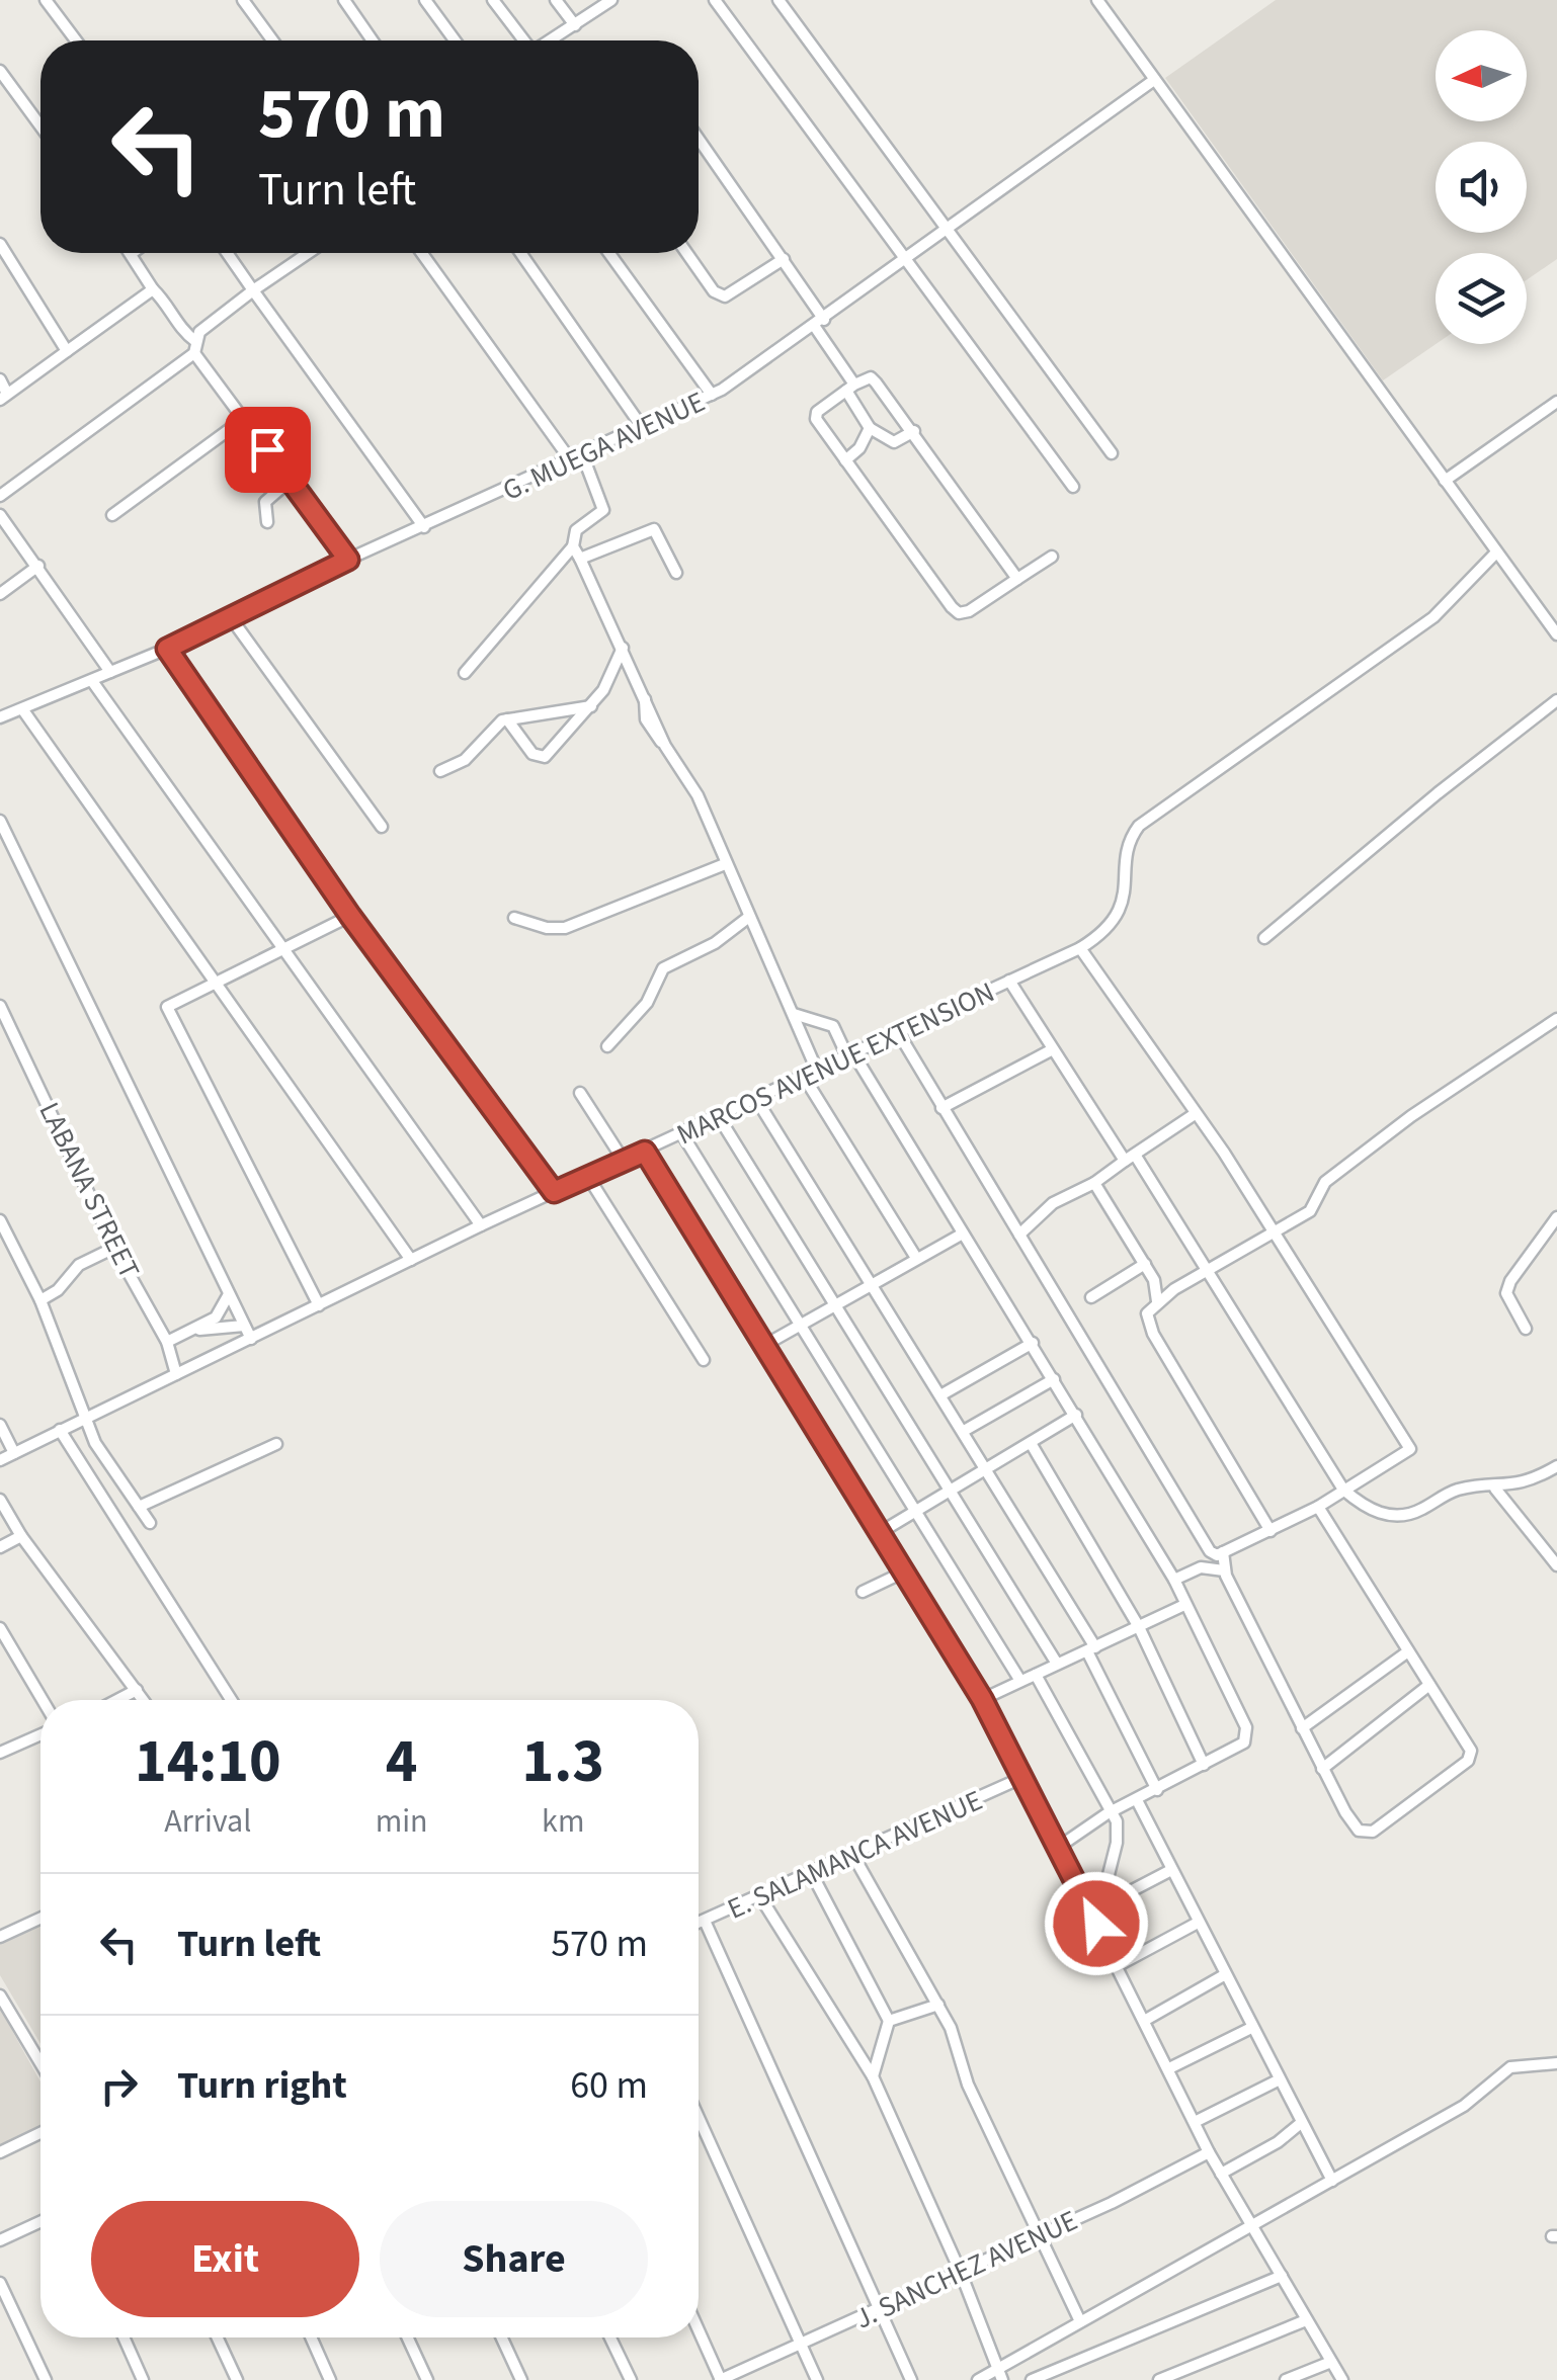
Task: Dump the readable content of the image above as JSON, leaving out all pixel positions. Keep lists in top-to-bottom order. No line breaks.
{"streets":{"street":["G. MUEGA AVENUE","MARCOS AVENUE EXTENSION","LABANA STREET","E. SALAMANCA AVENUE","J. SANCHEZ AVENUE"]},"crossings":[["MARCOS AVENUE EXTENSION","LABANA STREET"]],"north":"left","page":{"turn":["570 m","Turn left"],"eta":["14:10","Arrival","4","min","1.3","km"],"list":[{"name":"Turn left","value":"570 m"},{"name":"Turn right","value":"60 m"}],"buttons":["Exit","Share"]}}
